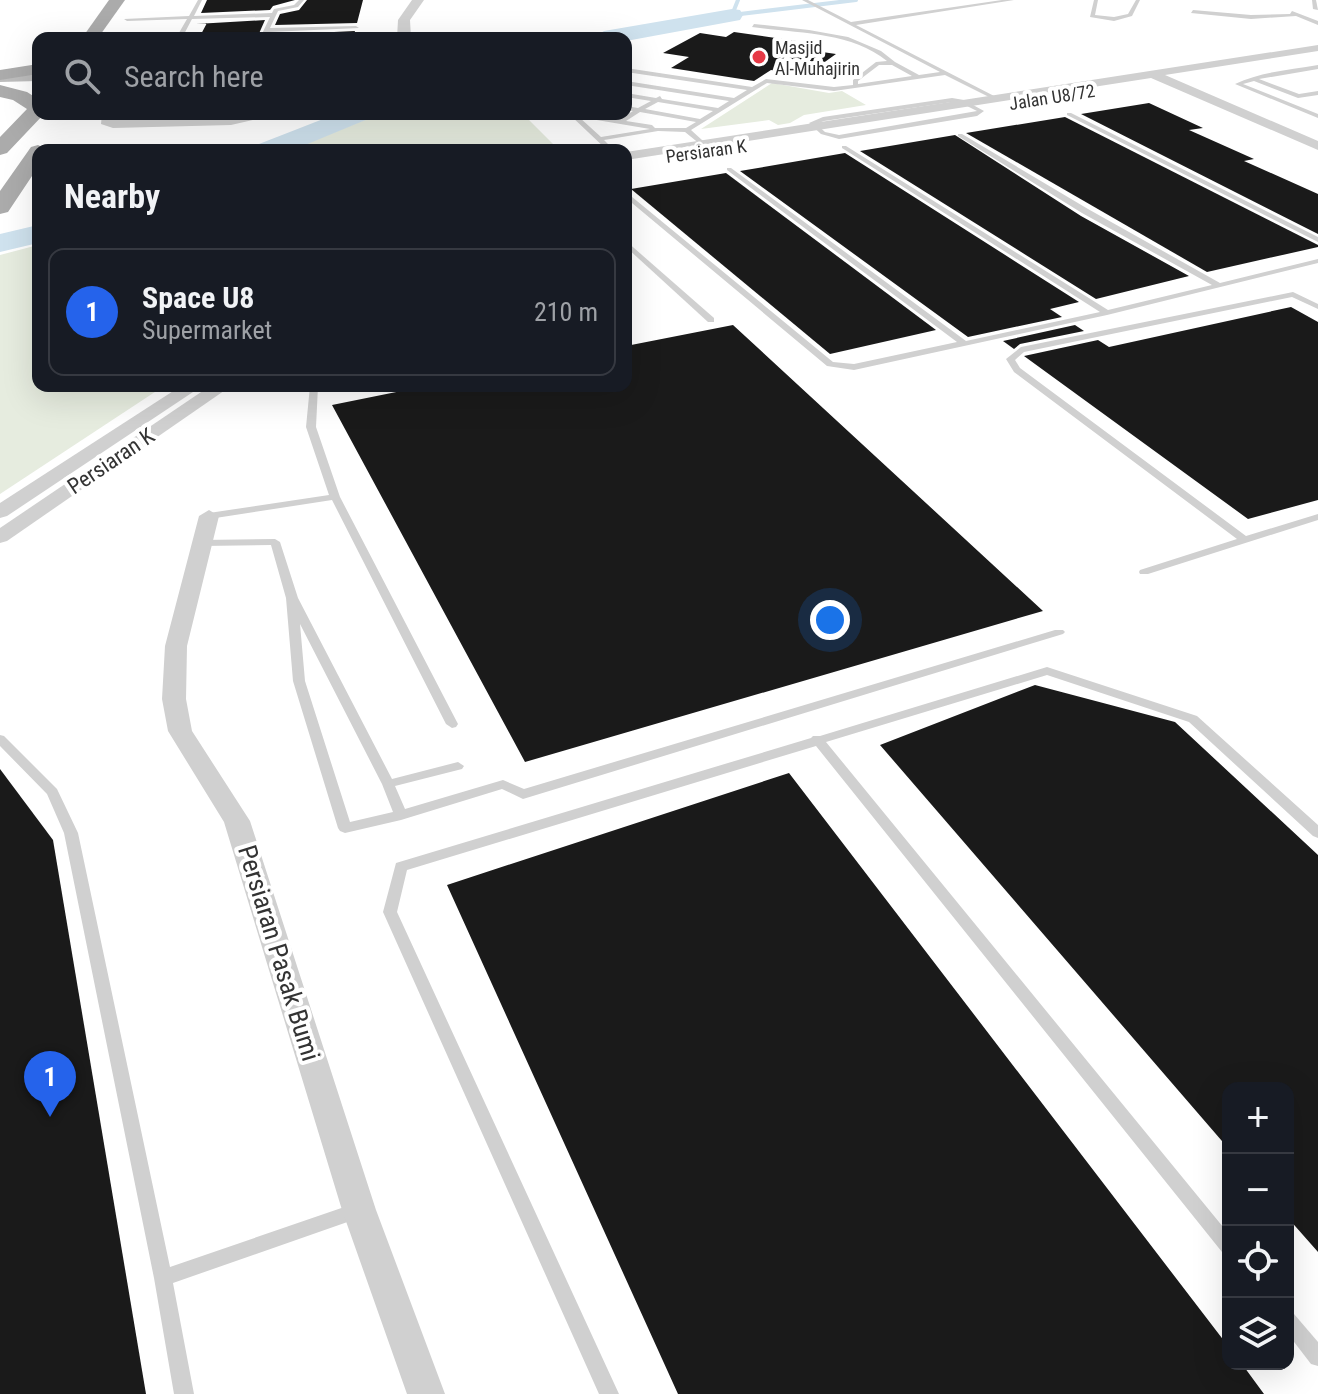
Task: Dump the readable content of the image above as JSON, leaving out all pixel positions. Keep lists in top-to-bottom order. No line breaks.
{"streets":{"street":["Jalan U8/72","Persiaran K","Persiaran Pasak Bumi"]},"crossings":[["Jalan U8/72","Persiaran K"]],"places":["Masjid Al-Muhajirin"],"page":{"search":"Search here","heading":"Nearby","list":[{"mark":"1","name":"Space U8","note":"Supermarket","value":"210 m"}],"pins":"1","map_buttons":["+","−"]}}
